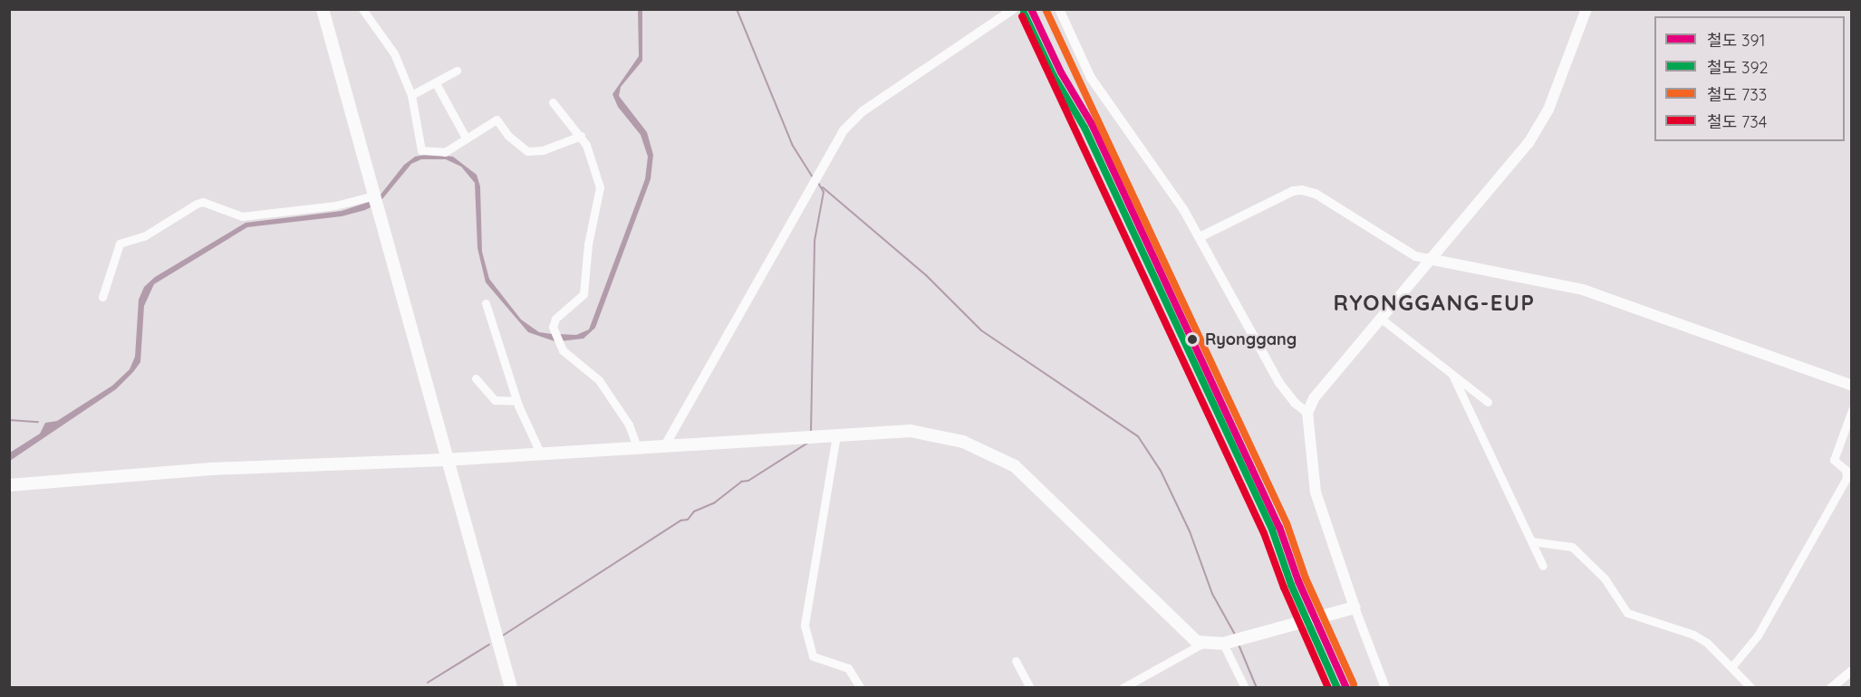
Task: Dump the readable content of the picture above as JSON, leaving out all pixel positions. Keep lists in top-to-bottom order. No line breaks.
{"districts":["RYONGGANG-EUP"],"places":["Ryonggang"],"lines":["rail line 391","rail line 733","rail line 392","rail line 734"],"legend":["철도 391","철도 392","철도 733","철도 734"]}
